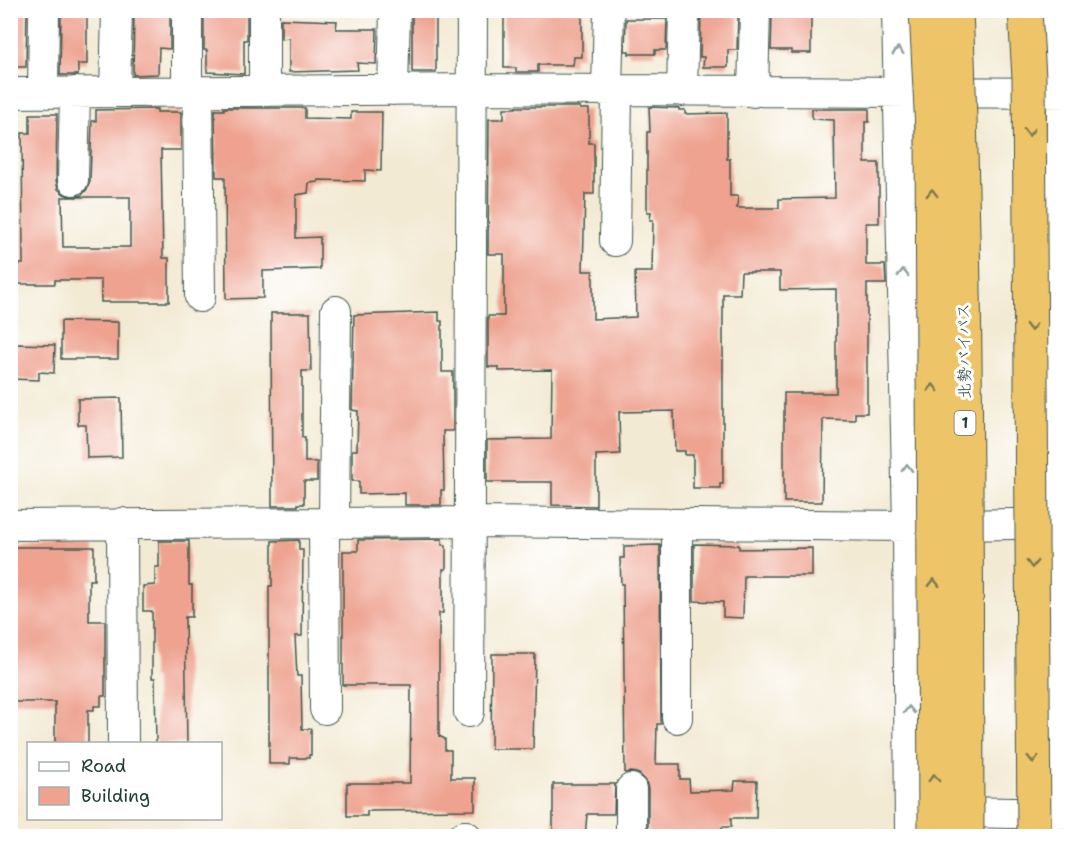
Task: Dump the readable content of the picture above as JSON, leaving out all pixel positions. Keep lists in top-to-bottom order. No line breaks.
{"streets":{"highway":["北勢バイパス","1"]},"legend":["Road","Building"]}
